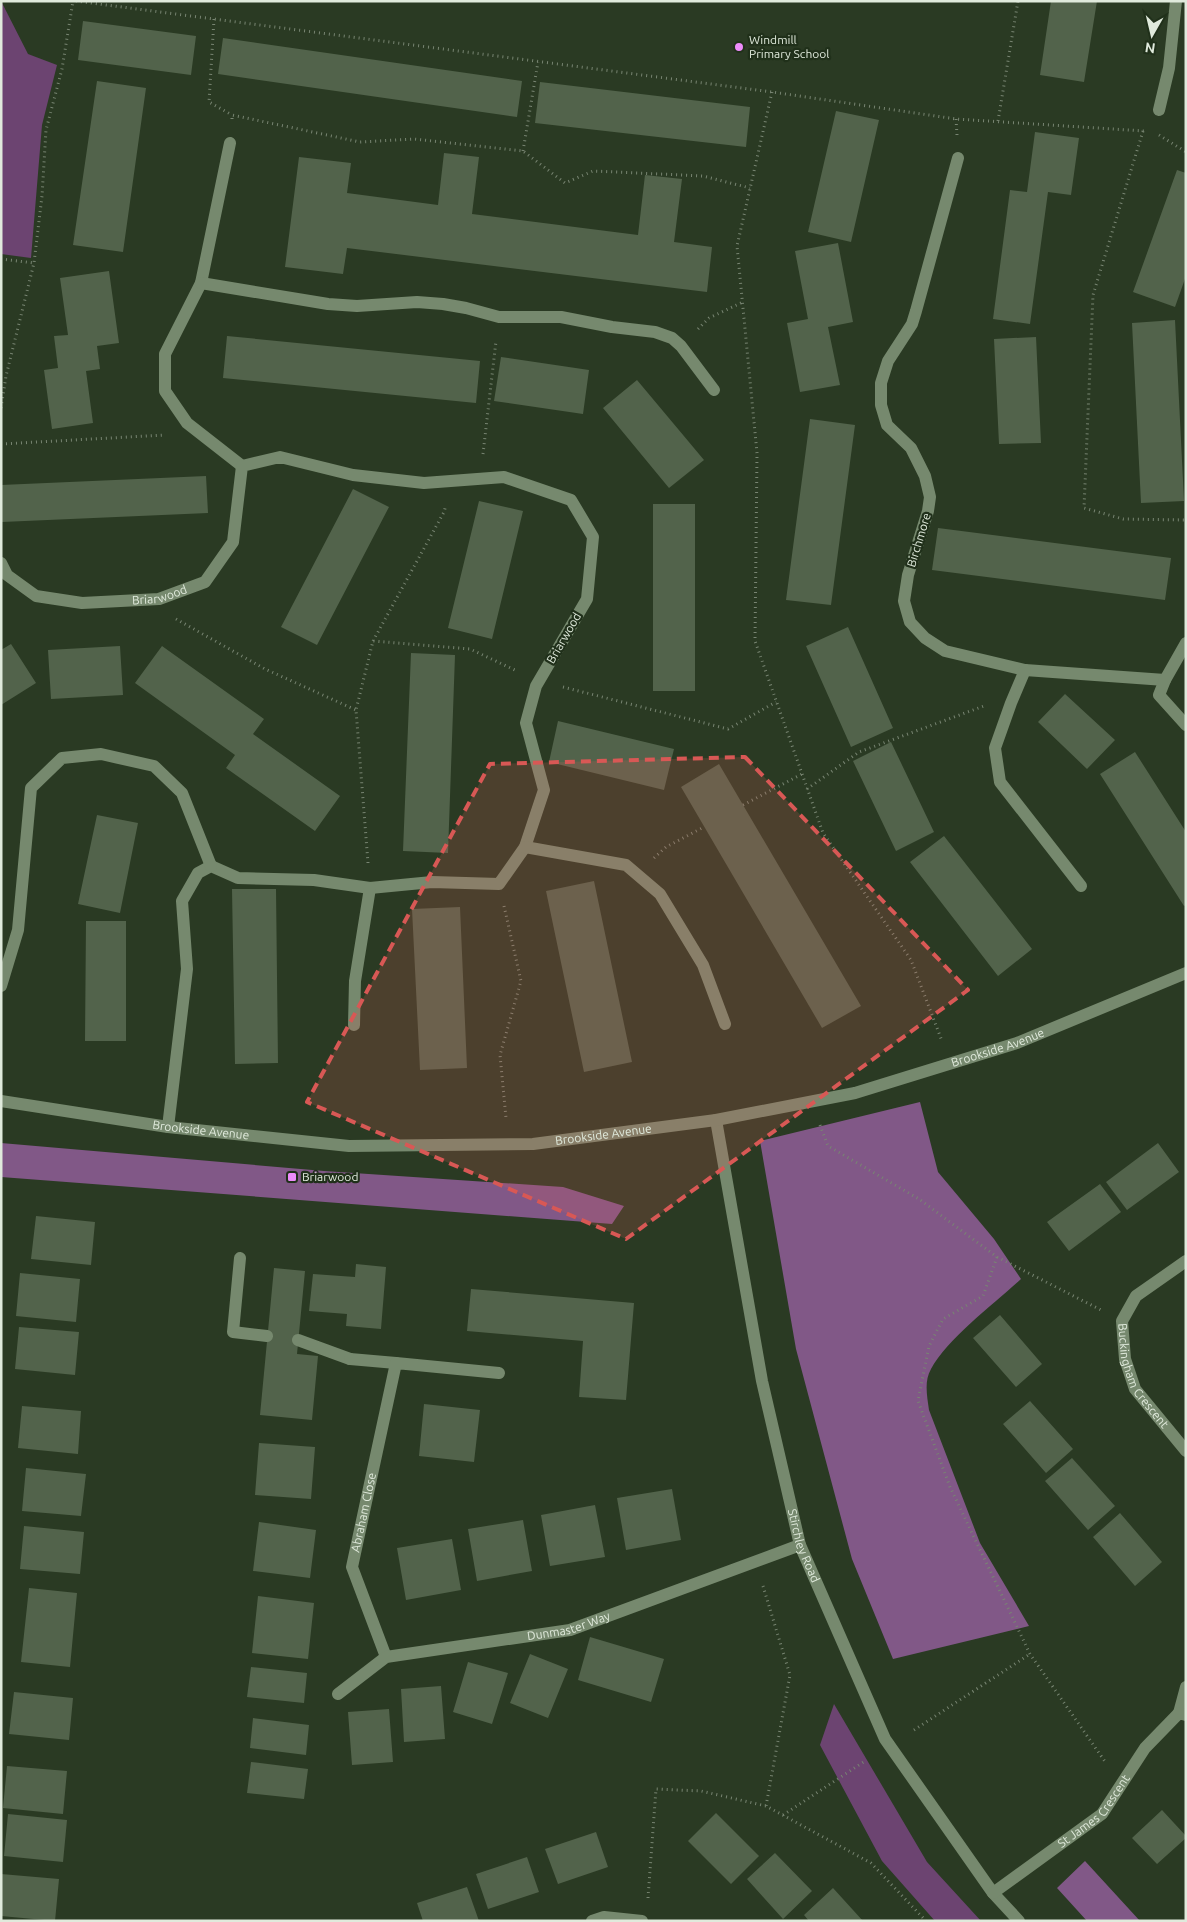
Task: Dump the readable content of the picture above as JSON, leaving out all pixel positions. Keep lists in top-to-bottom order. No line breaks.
{"streets":{"street":["Birchmore","Briarwood","Brookside Avenue","Buckingham Crescent","Abraham Close","Stirchley Road","Dunmaster Way","St James Crescent"]},"crossings":[["Brookside Avenue","Stirchley Road"],["Abraham Close","Dunmaster Way"],["Stirchley Road","Dunmaster Way"],["Stirchley Road","St James Crescent"]],"places":{"other":["Windmill Primary School"],"transit":["Briarwood"]},"north":"bottom"}
